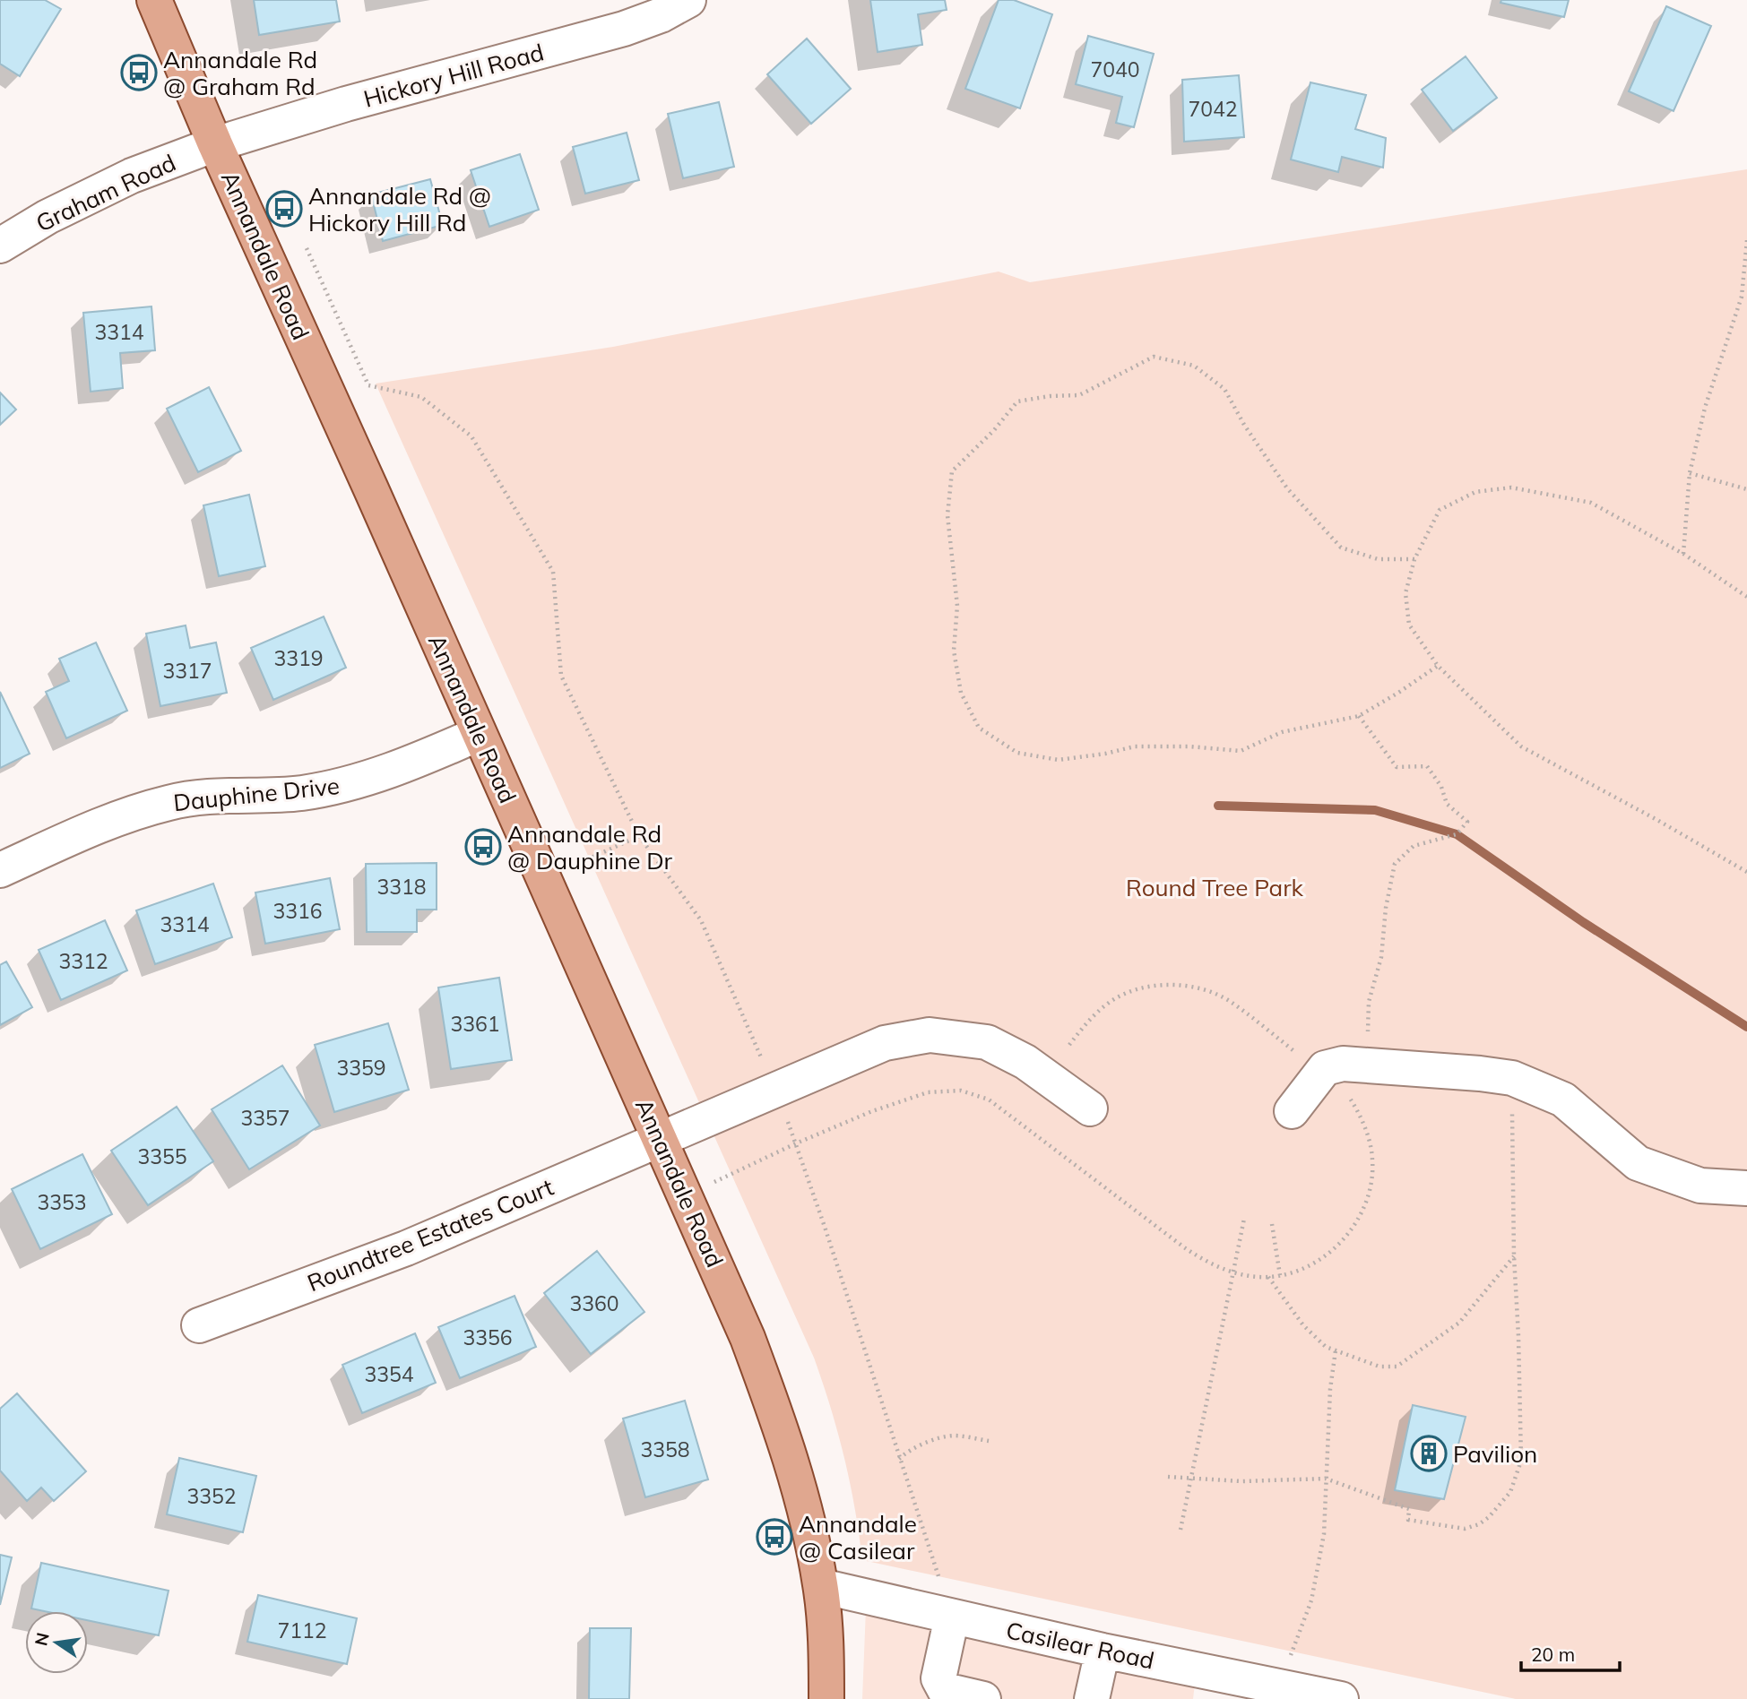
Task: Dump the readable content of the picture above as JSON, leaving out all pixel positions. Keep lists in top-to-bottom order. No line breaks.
{"streets":{"main road":["Annandale Road"],"street":["Hickory Hill Road","Graham Road","Dauphine Drive","Roundtree Estates Court","Casilear Road"]},"crossings":[["Hickory Hill Road","Graham Road"],["Hickory Hill Road","Annandale Road"],["Graham Road","Annandale Road"],["Annandale Road","Dauphine Drive"],["Annandale Road","Roundtree Estates Court"],["Annandale Road","Casilear Road"]],"parks":["Round Tree Park"],"places":{"bus stop":["Annandale Rd @ Graham Rd","Annandale Rd @ Hickory Hill Rd","Annandale Rd @ Dauphine Dr","Annandale @ Casilear"],"building":["Pavilion"]},"house_numbers":["7040","7042","3314","3319","3317","3318","3316","3314","3312","3361","3359","3357","3355","3353","3360","3356","3354","3358","3352","7112"],"scale_bar":"20 m","north":"left"}
